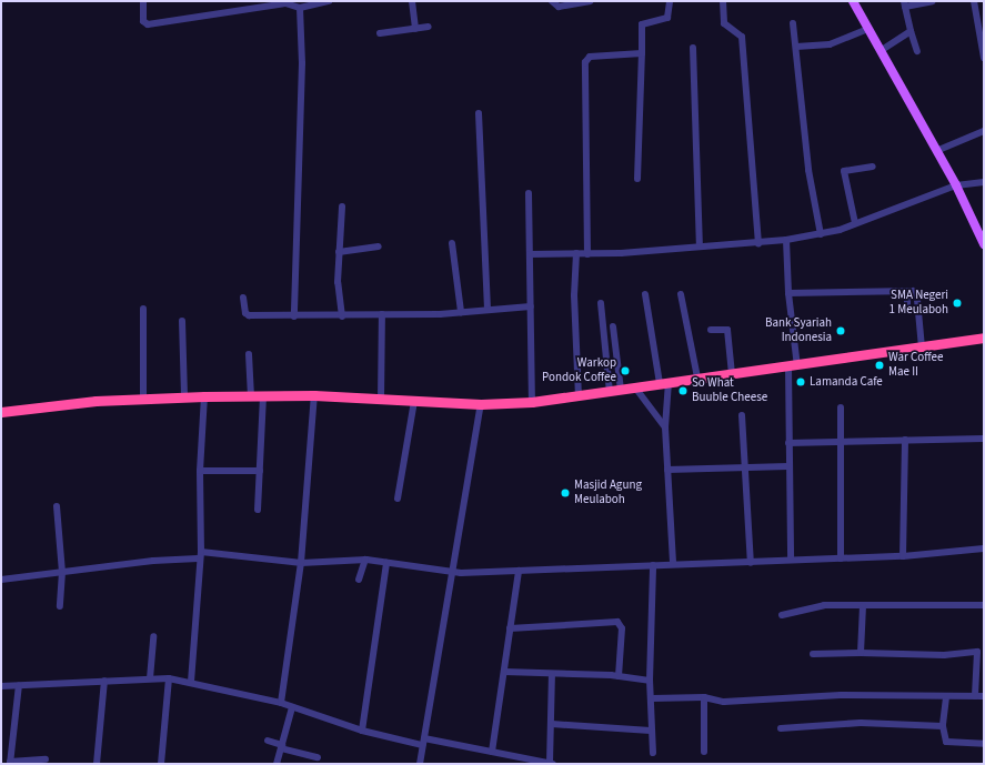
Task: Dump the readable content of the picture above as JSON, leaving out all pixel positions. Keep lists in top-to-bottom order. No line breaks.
{"places":["SMA Negeri 1 Meulaboh","Bank Syariah Indonesia","War Coffee Mae II","Warkop Pondok Coffee","Lamanda Cafe","So What Buuble Cheese","Masjid Agung Meulaboh"]}
